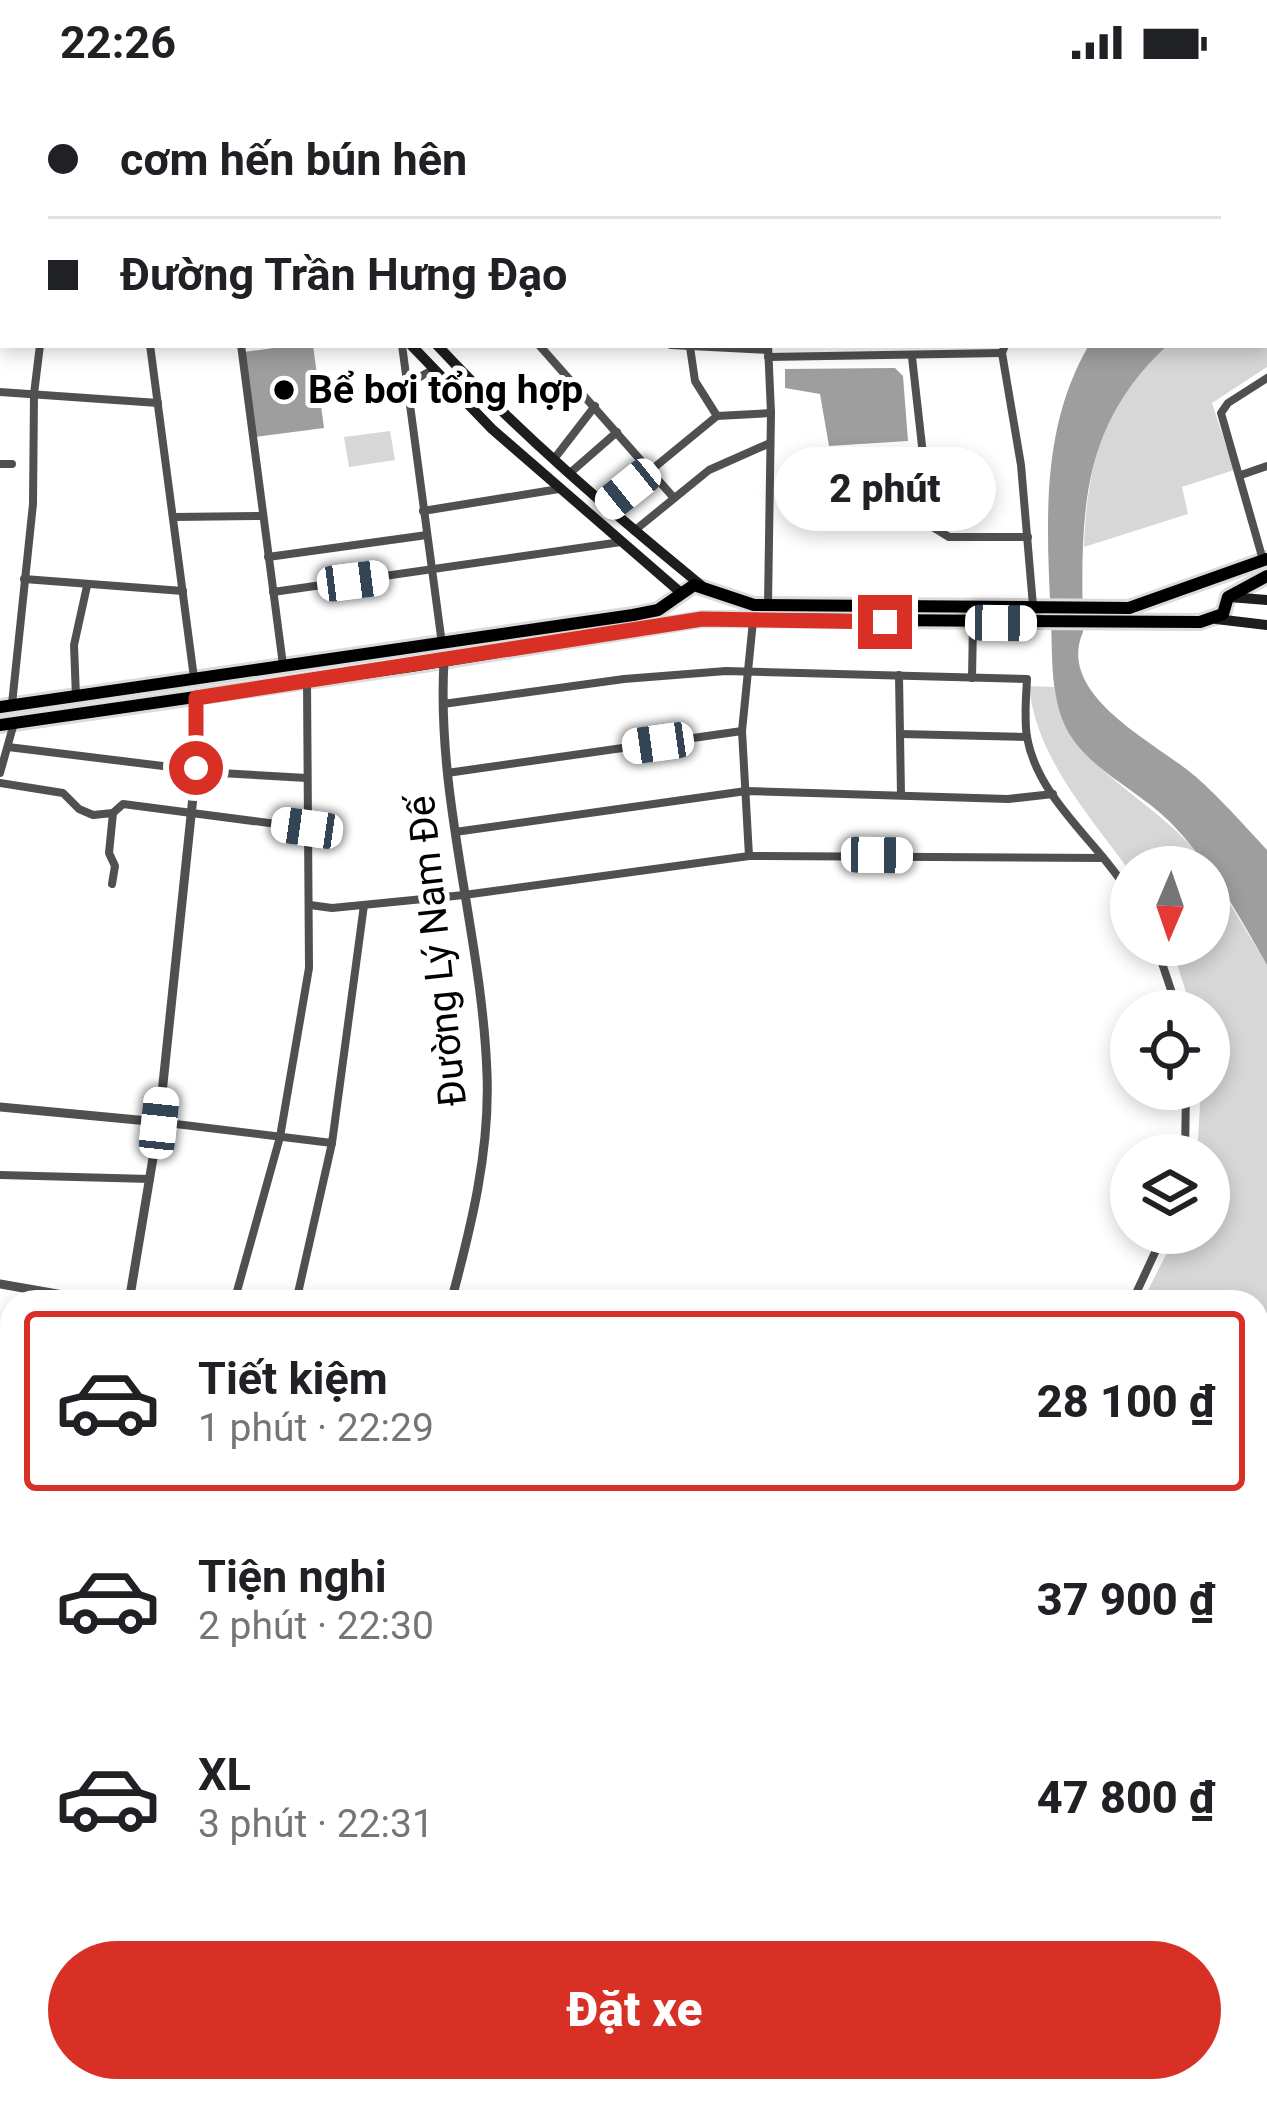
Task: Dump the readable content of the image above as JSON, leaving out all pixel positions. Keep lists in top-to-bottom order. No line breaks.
{"streets":{"street":["Đường Lý Nam Đế"]},"places":["Bể bơi tổng hợp"],"north":"bottom","page":{"status":"22:26","banner":["cơm hến bún hên","Đường Trần Hưng Đạo"],"bubble":"2 phút","list":[{"name":"Tiết kiệm","note":"1 phút · 22:29","value":"28 100 ₫"},{"name":"Tiện nghi","note":"2 phút · 22:30","value":"37 900 ₫"},{"name":"XL","note":"3 phút · 22:31","value":"47 800 ₫"}],"buttons":"Đặt xe"}}
